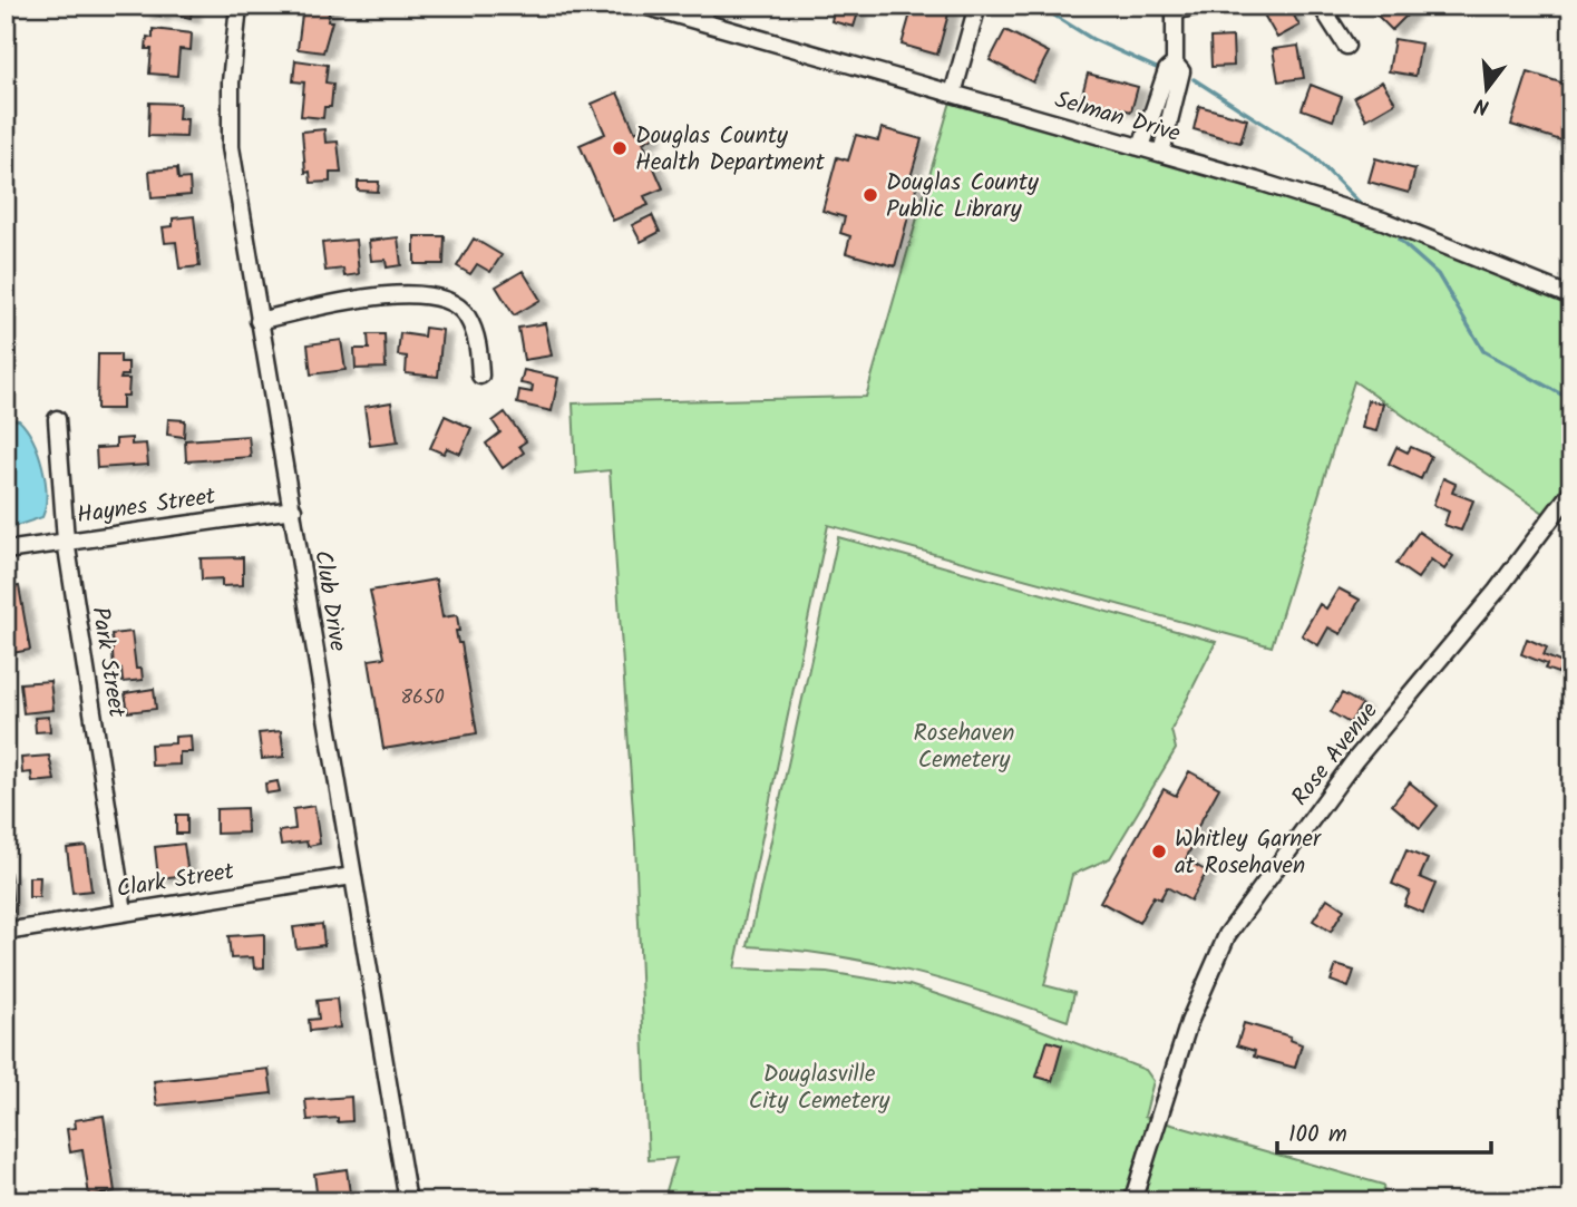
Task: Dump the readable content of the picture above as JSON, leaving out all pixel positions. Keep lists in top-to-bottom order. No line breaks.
{"streets":{"street":["Selman Drive","Haynes Street","Club Drive","Park Street","Rose Avenue","Clark Street"]},"crossings":[["Haynes Street","Club Drive"],["Haynes Street","Park Street"],["Club Drive","Clark Street"],["Park Street","Clark Street"]],"parks":["Rosehaven Cemetery","Douglasville City Cemetery"],"places":["Douglas County Health Department","Douglas County Public Library","Whitley Garner at Rosehaven"],"house_numbers":["8650"],"scale_bar":"100 m","north":"bottom"}
